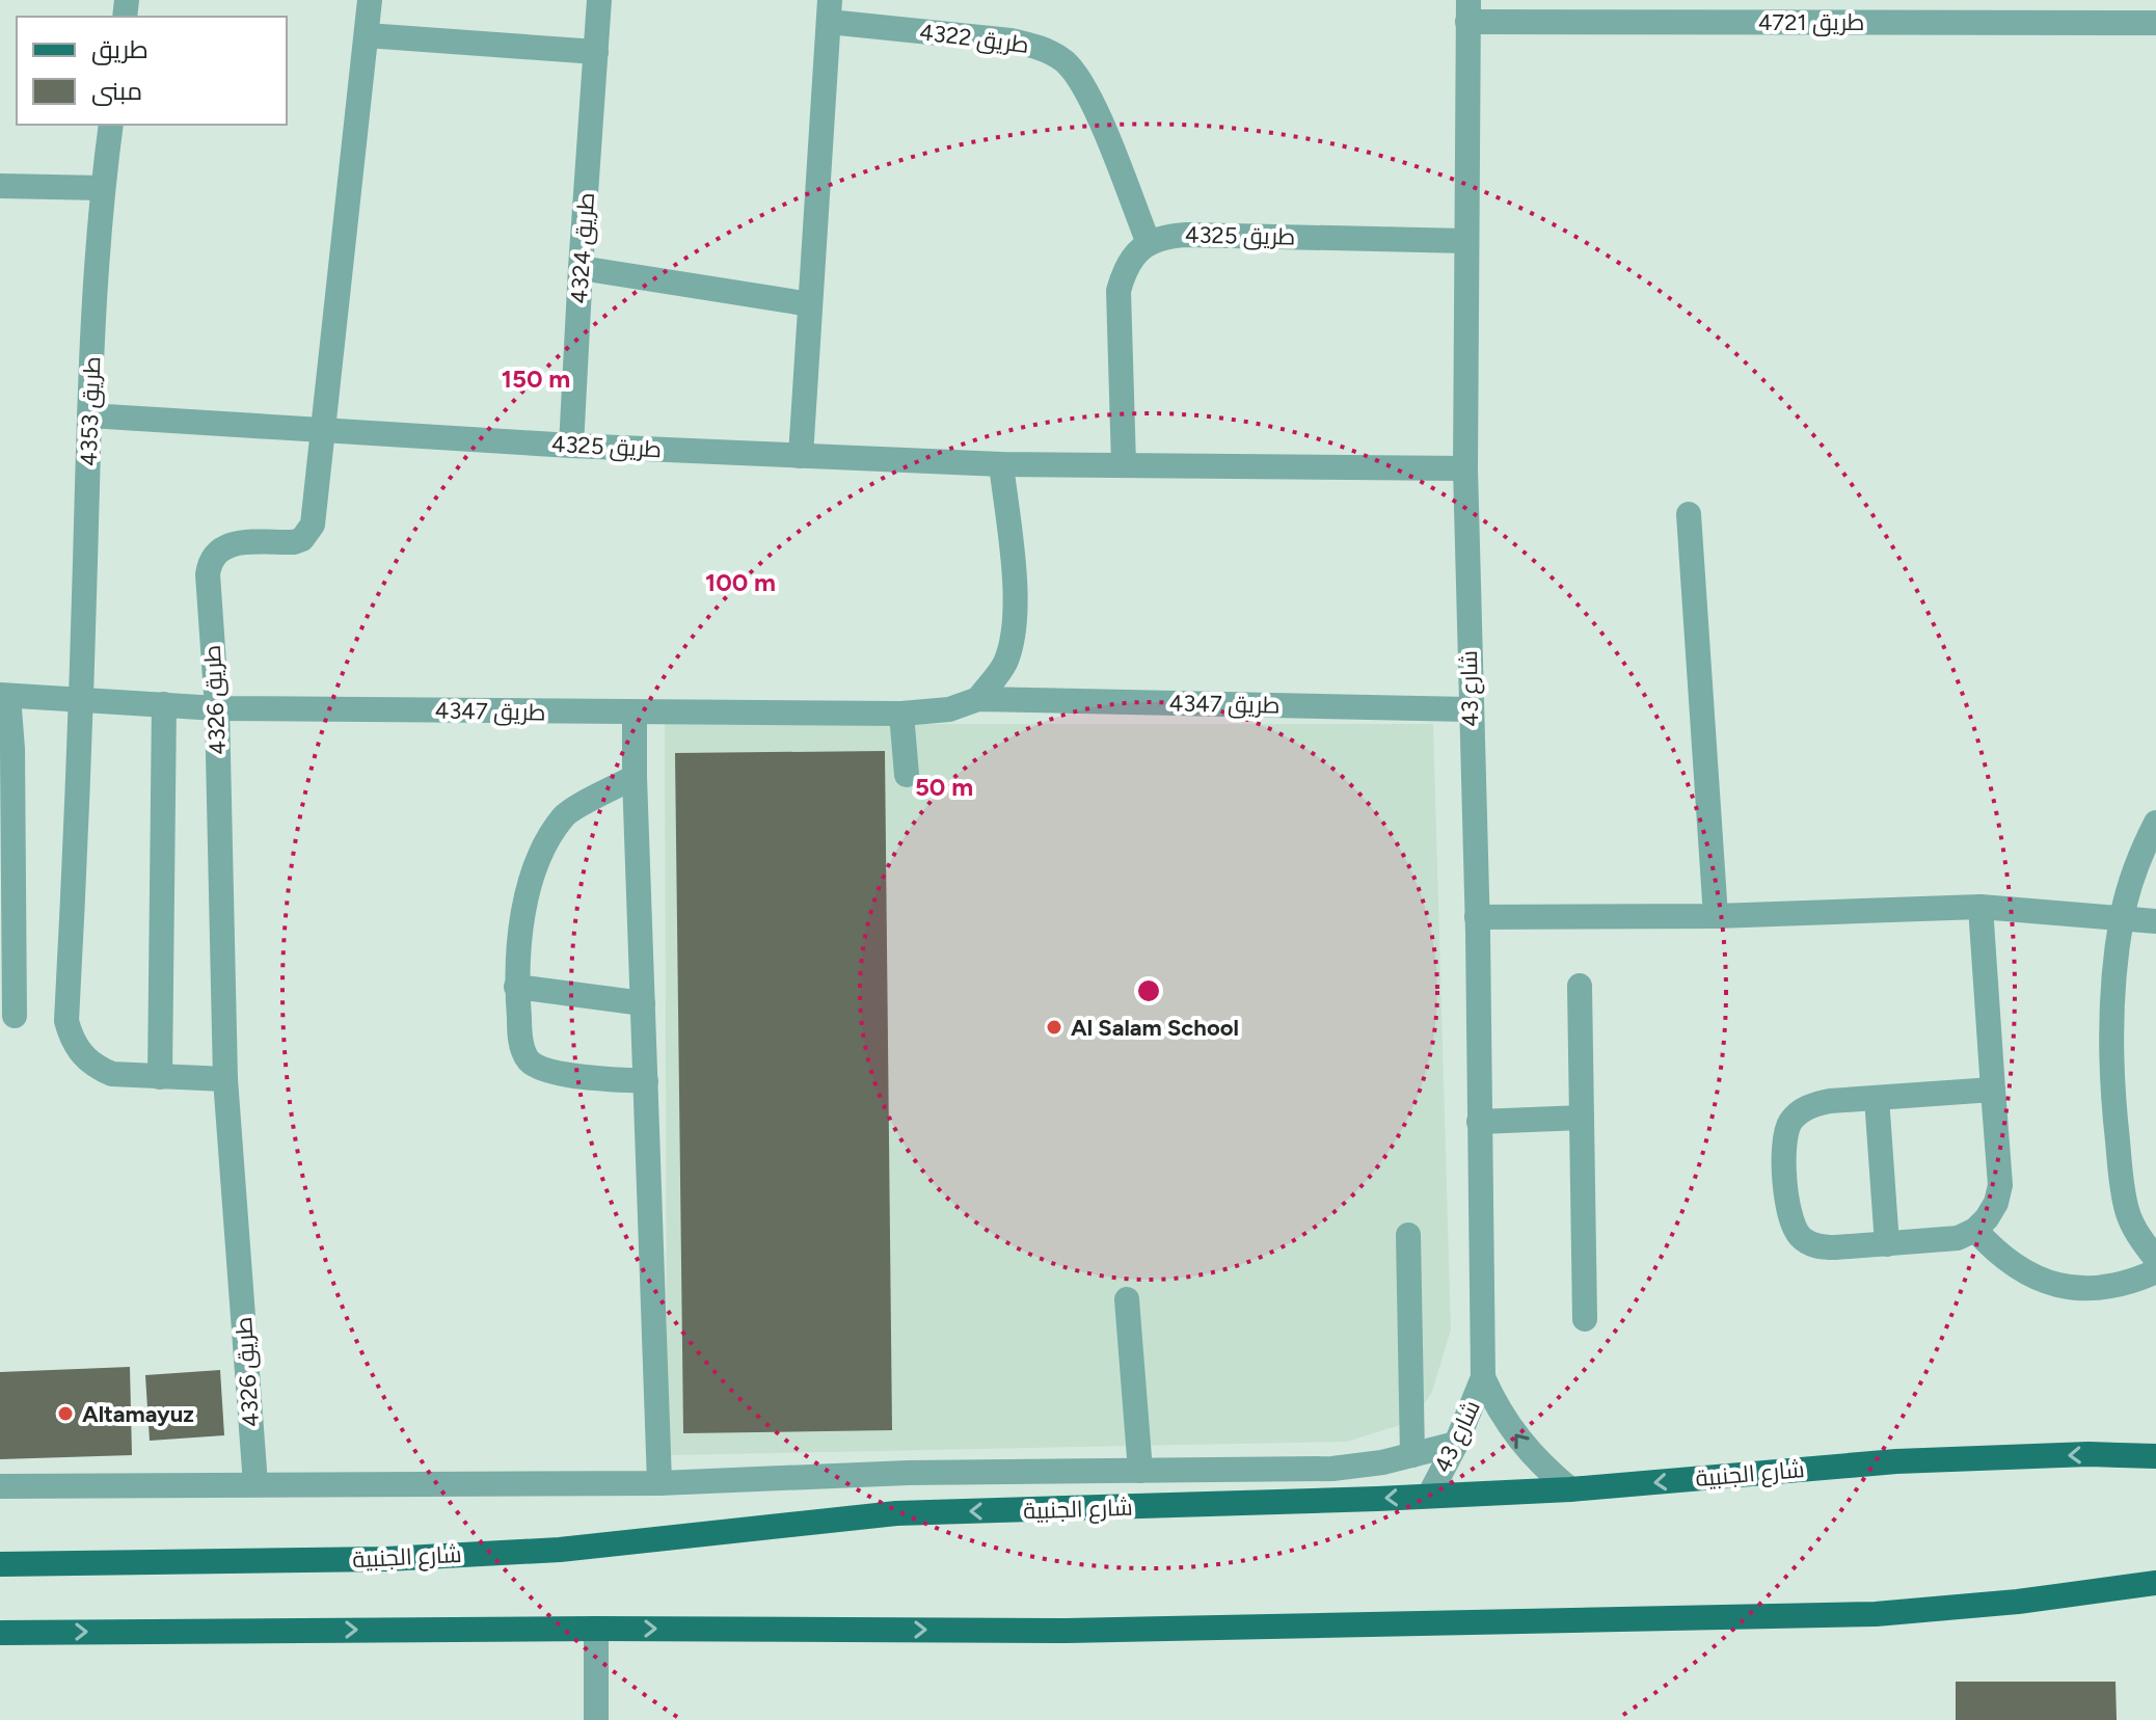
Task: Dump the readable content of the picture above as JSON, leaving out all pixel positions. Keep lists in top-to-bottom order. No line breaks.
{"streets":{"main road":["شارع الجنبية"],"street":["طريق 4721","طريق 4322","طريق 4325","طريق 4324","طريق 4353","شارع 43","طريق 4326","طريق 4347"]},"crossings":[["طريق 4721","شارع 43"],["طريق 4322","طريق 4325"],["طريق 4325","طريق 4324"],["طريق 4325","طريق 4353"],["طريق 4325","شارع 43"],["طريق 4325","طريق 4326"],["طريق 4353","طريق 4326"],["طريق 4353","طريق 4347"],["شارع 43","طريق 4347"],["شارع 43","شارع الجنبية"],["طريق 4326","طريق 4347"]],"places":["Al Salam School","Altamayuz"],"legend":["طريق","مبنى"],"rings":["150 m","100 m","50 m"]}
